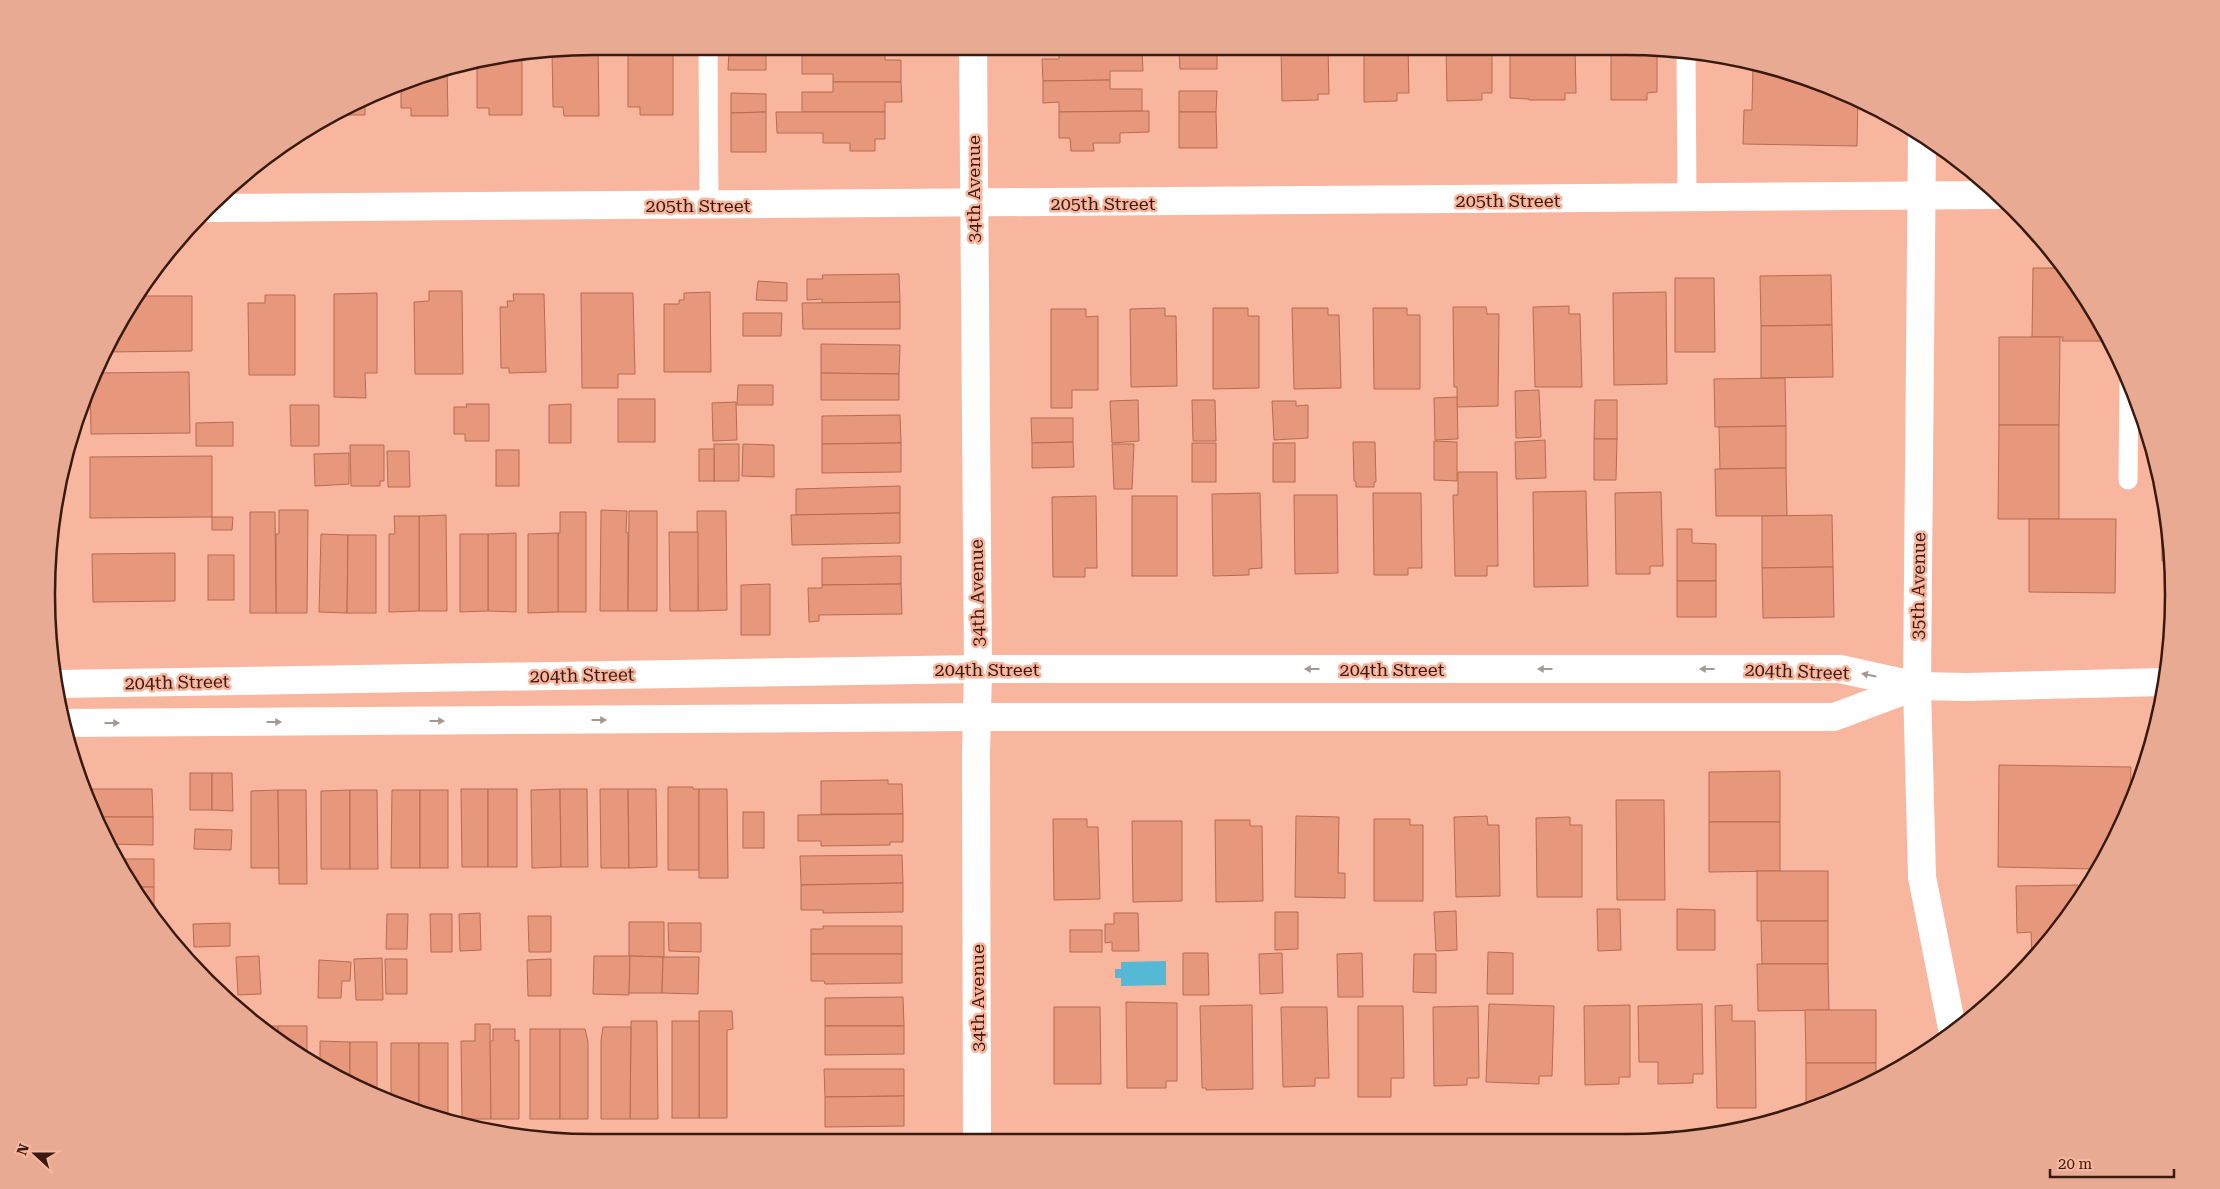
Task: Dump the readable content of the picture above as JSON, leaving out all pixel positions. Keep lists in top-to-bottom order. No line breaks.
{"streets":{"street":["34th Avenue","205th Street","35th Avenue","204th Street"]},"crossings":[["34th Avenue","205th Street"],["34th Avenue","204th Street"],["205th Street","35th Avenue"],["35th Avenue","204th Street"]],"scale_bar":"20 m","north":"left"}
